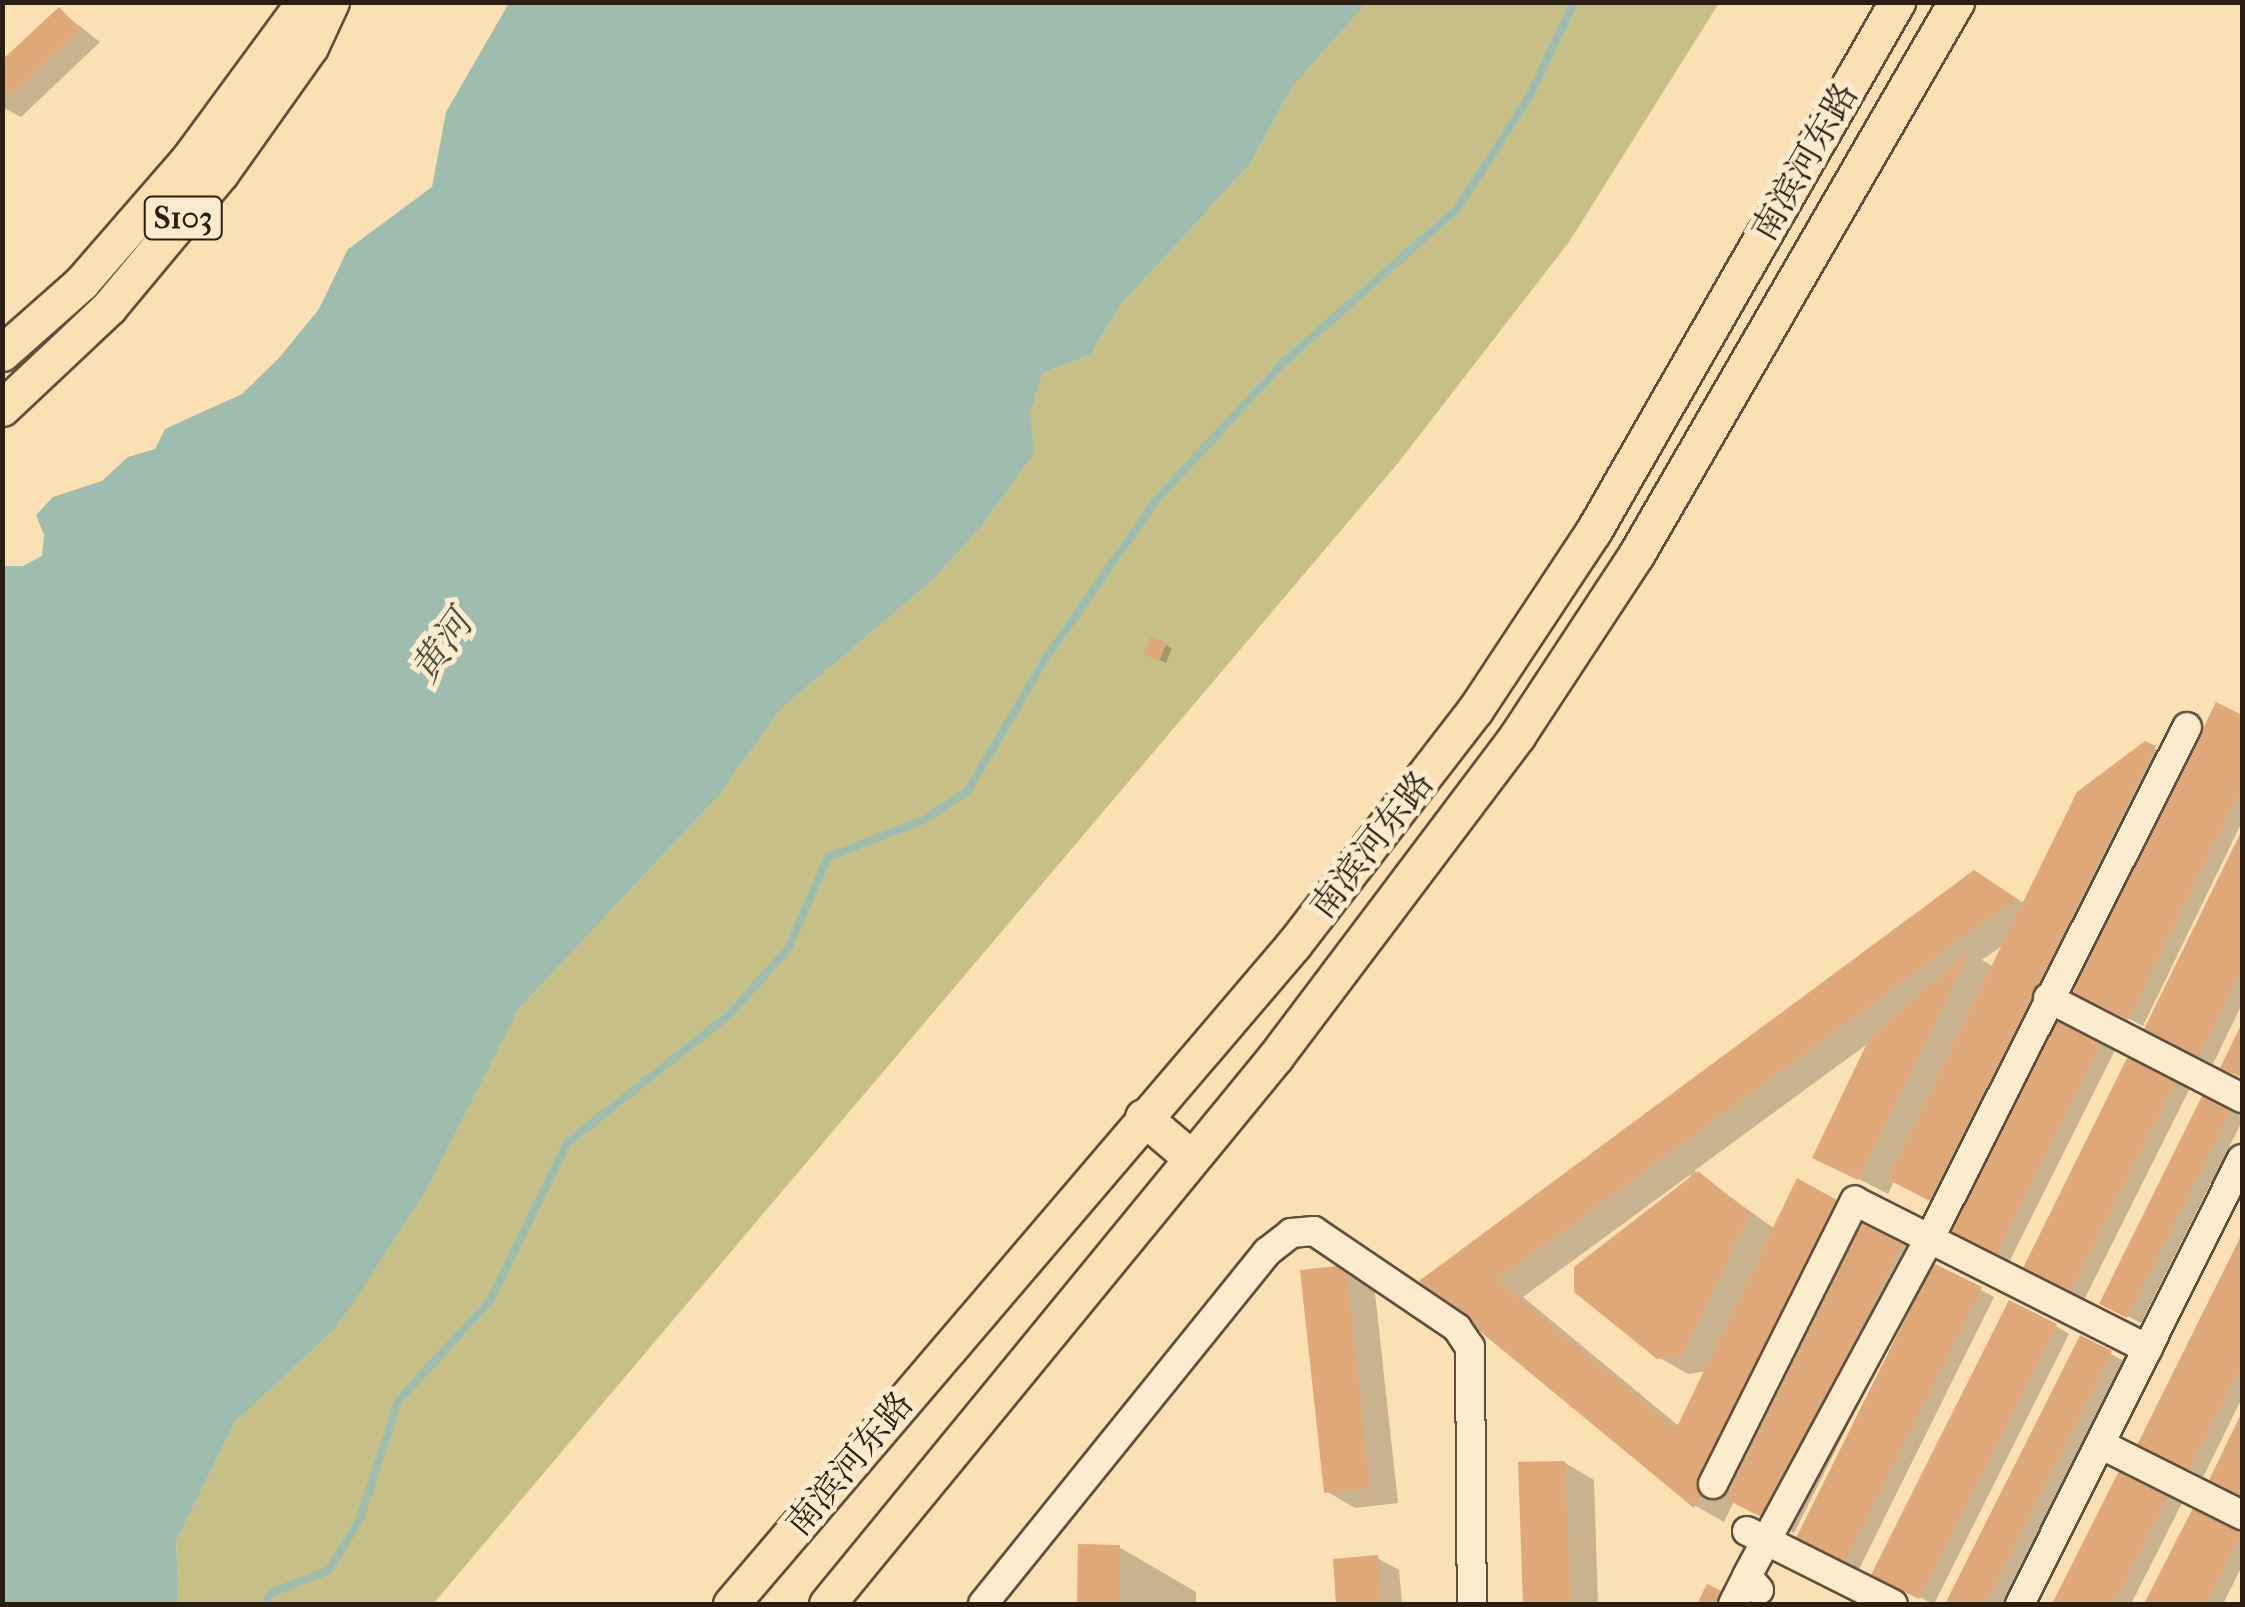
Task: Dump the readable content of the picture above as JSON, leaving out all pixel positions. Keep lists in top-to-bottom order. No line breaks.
{"streets":{"main road":["南滨河东路","S103"]},"water":["黄河"]}
